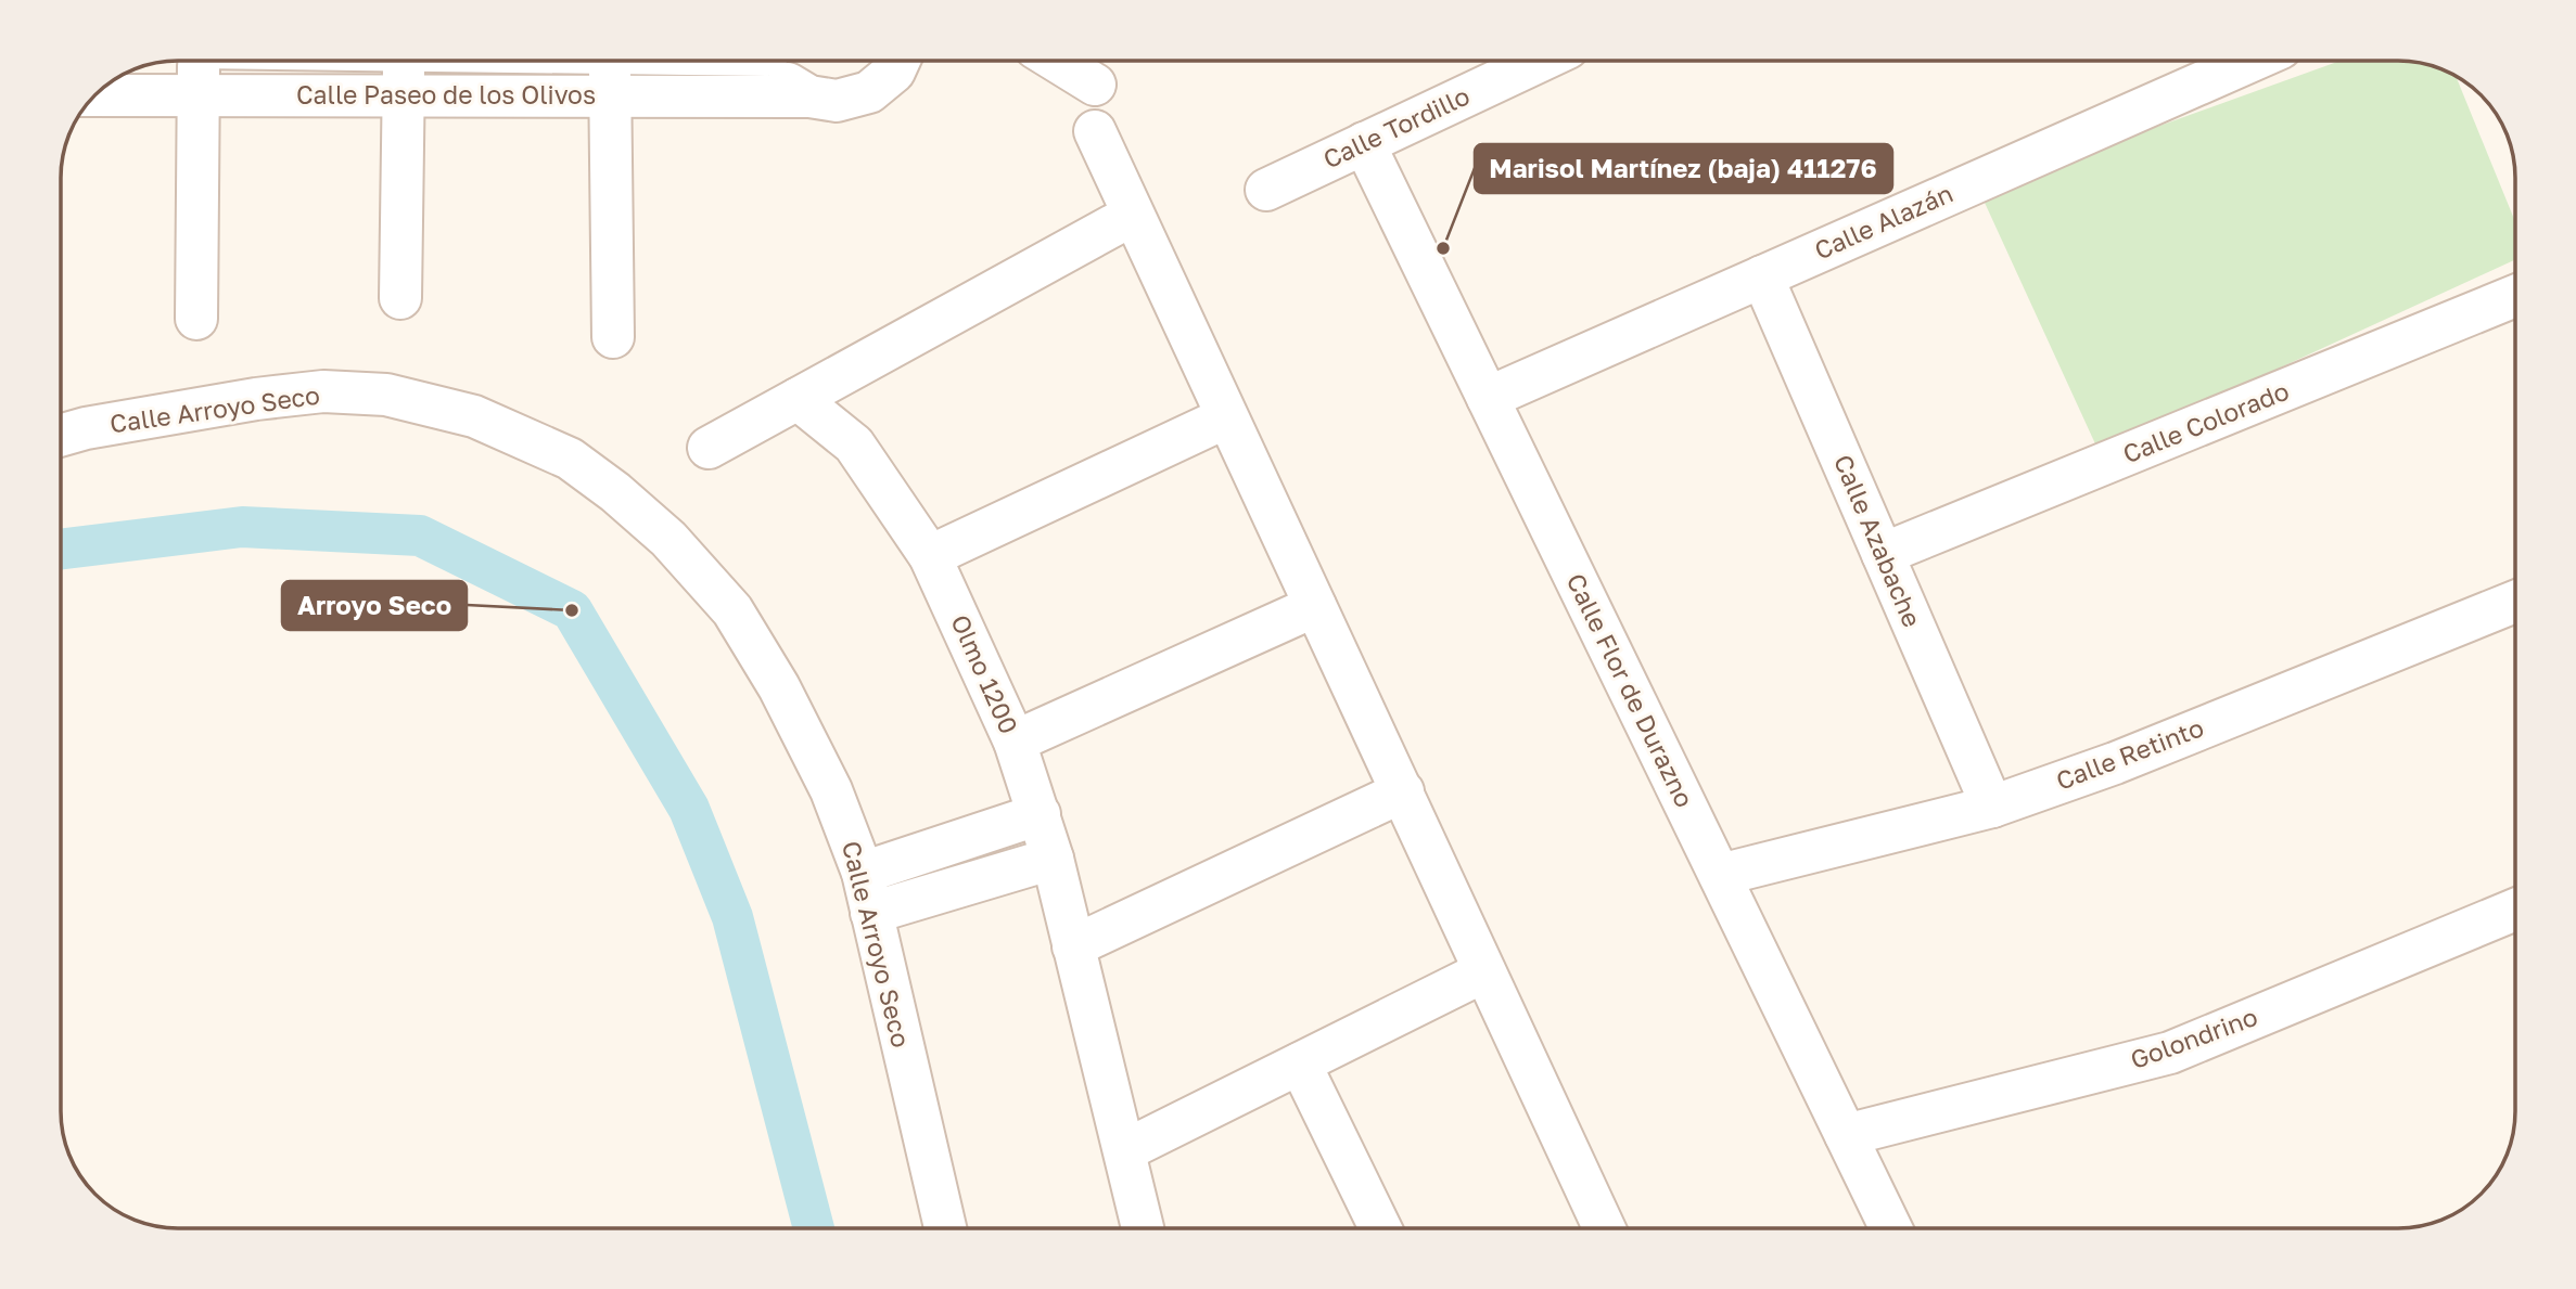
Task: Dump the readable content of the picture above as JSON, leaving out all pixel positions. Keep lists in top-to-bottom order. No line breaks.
{"streets":{"street":["Calle Paseo de los Olivos","Calle Tordillo","Calle Alazán","Calle Arroyo Seco","Calle Colorado","Calle Azabache","Olmo 1200","Calle Flor de Durazno","Calle Retinto","Golondrino"]},"crossings":[["Calle Tordillo","Calle Flor de Durazno"],["Calle Alazán","Calle Azabache"],["Calle Alazán","Calle Flor de Durazno"],["Calle Colorado","Calle Azabache"],["Calle Azabache","Calle Retinto"],["Calle Flor de Durazno","Calle Retinto"],["Calle Flor de Durazno","Golondrino"]],"places":["Marisol Martínez (baja) 411276","Arroyo Seco"]}
